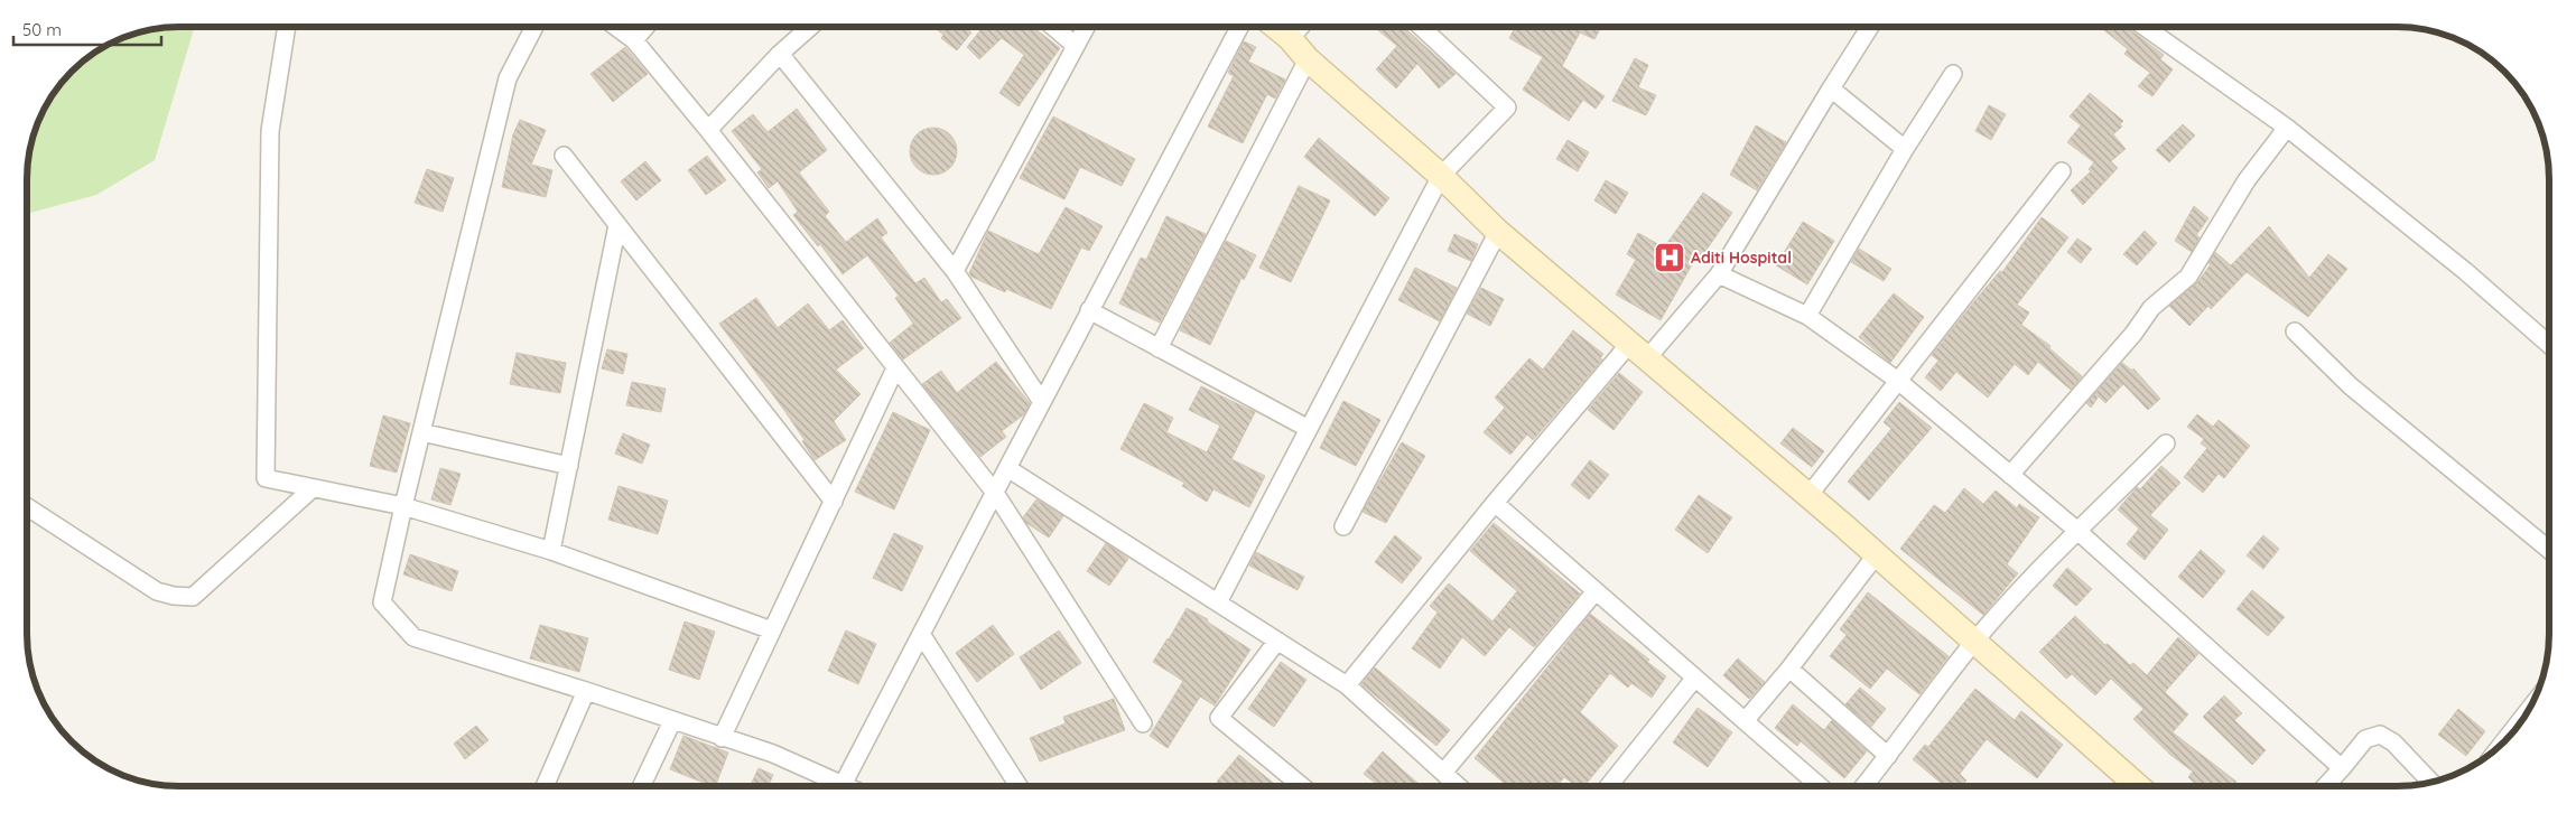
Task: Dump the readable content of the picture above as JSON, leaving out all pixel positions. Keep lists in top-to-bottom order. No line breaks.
{"places":{"hospital":["Aditi Hospital"]},"scale_bar":"50 m"}
